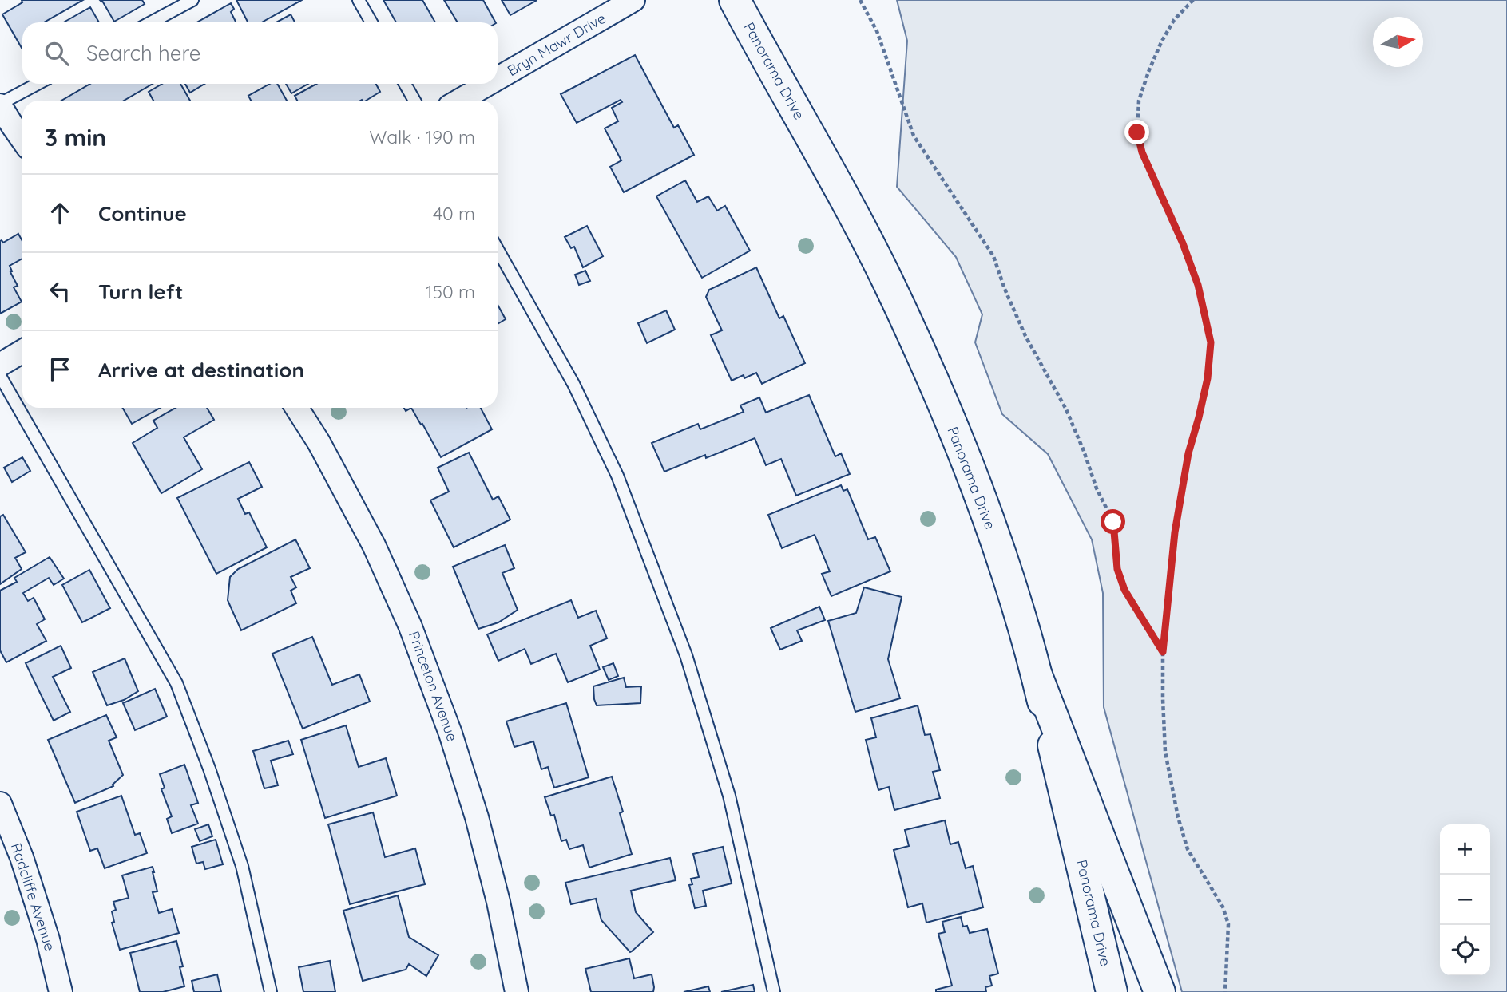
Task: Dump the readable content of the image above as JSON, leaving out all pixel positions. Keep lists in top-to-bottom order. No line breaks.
{"streets":{"main road":["Panorama Drive"],"street":["Bryn Mawr Drive","Princeton Avenue","Radcliffe Avenue"]},"north":"right","page":{"search":"Search here","heading":["3 min","Walk · 190 m"],"list":[["Continue","40 m"],["Turn left","150 m"],"Arrive at destination"],"map_buttons":["+","−"]}}
